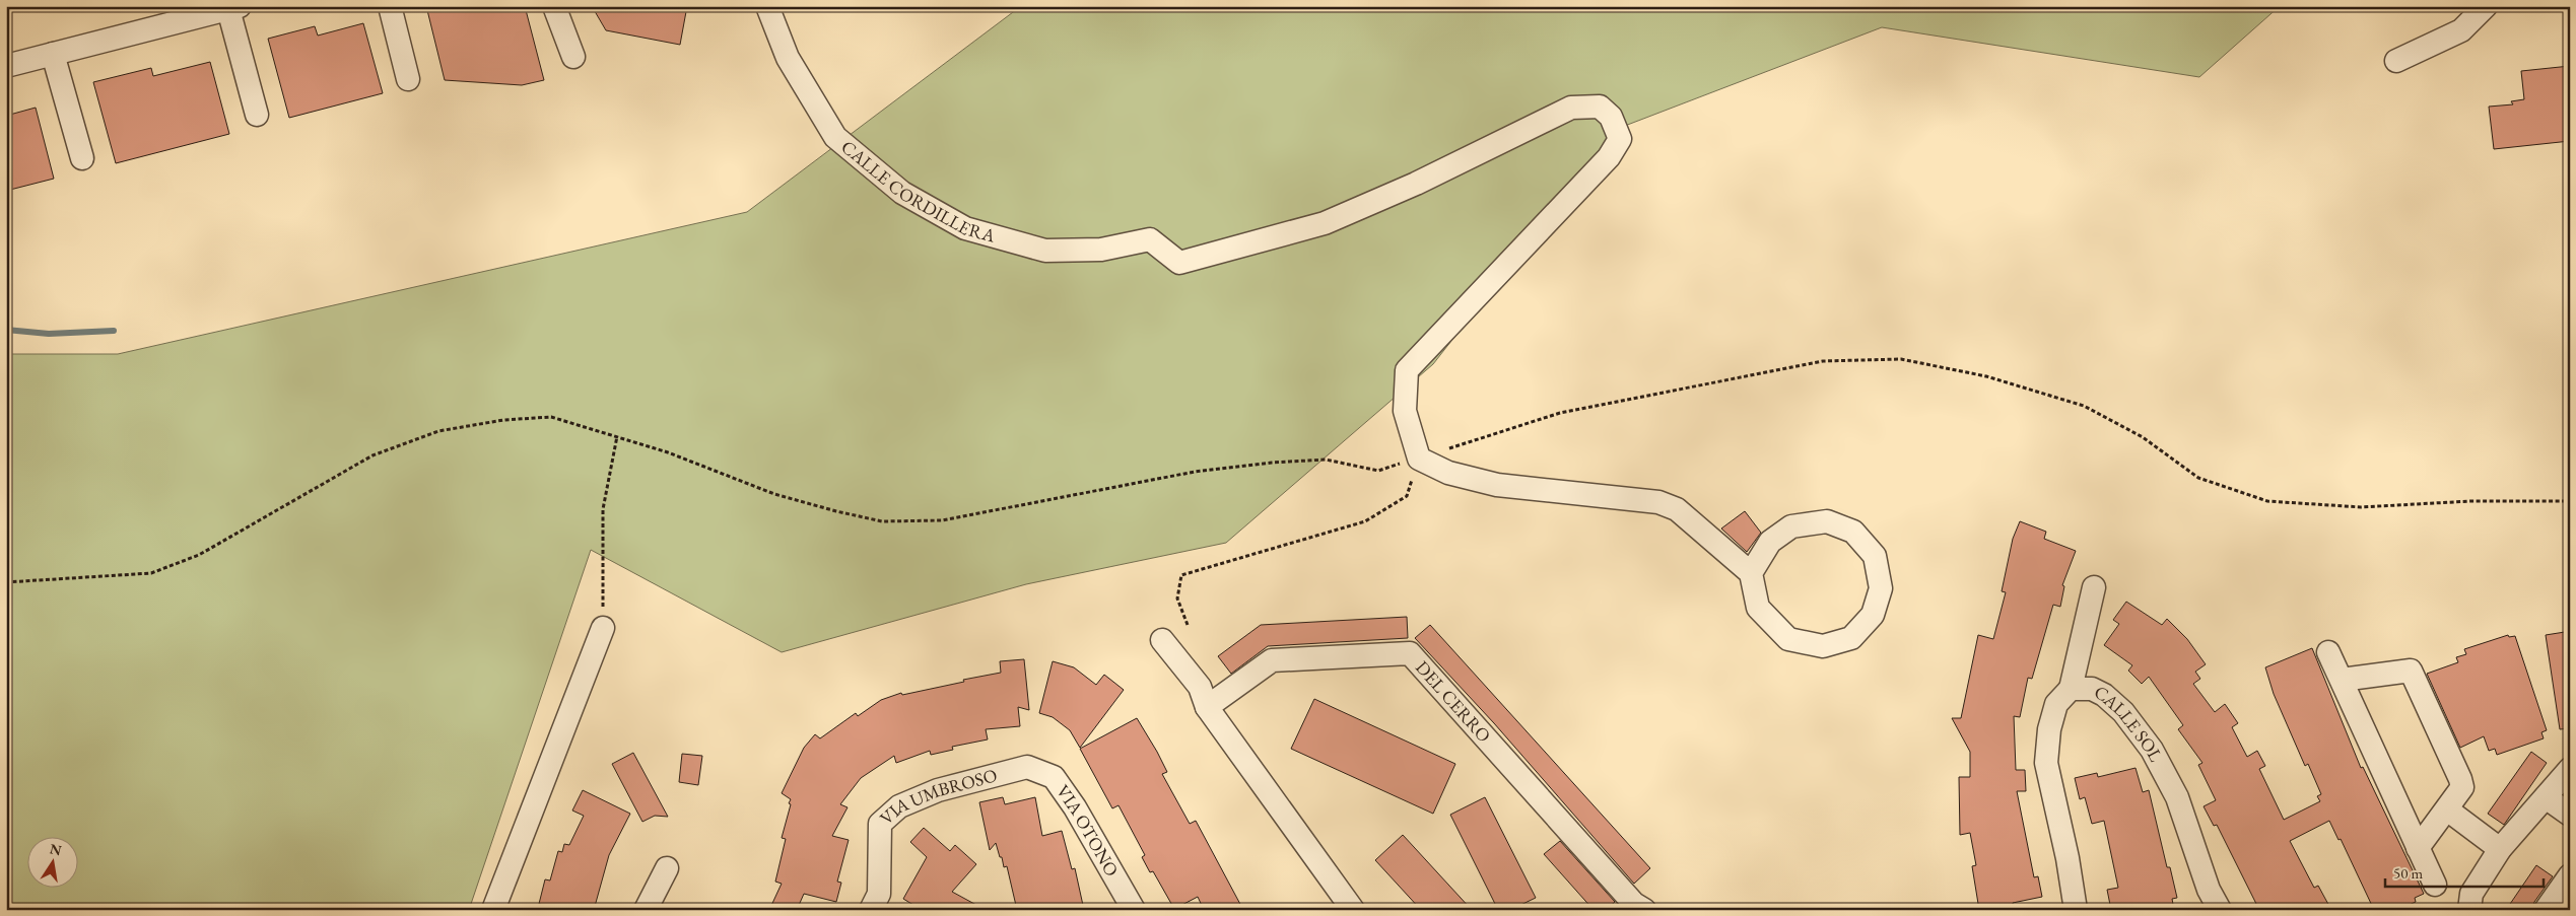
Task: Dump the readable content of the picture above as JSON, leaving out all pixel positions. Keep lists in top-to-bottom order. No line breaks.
{"streets":{"street":["CALLE CORDILLERA","DEL CERRO","CALLE SOL","VIA UMBROSO","VIA OTONO"]},"crossings":[["VIA UMBROSO","VIA OTONO"]],"scale_bar":"50 m","north":"top"}
